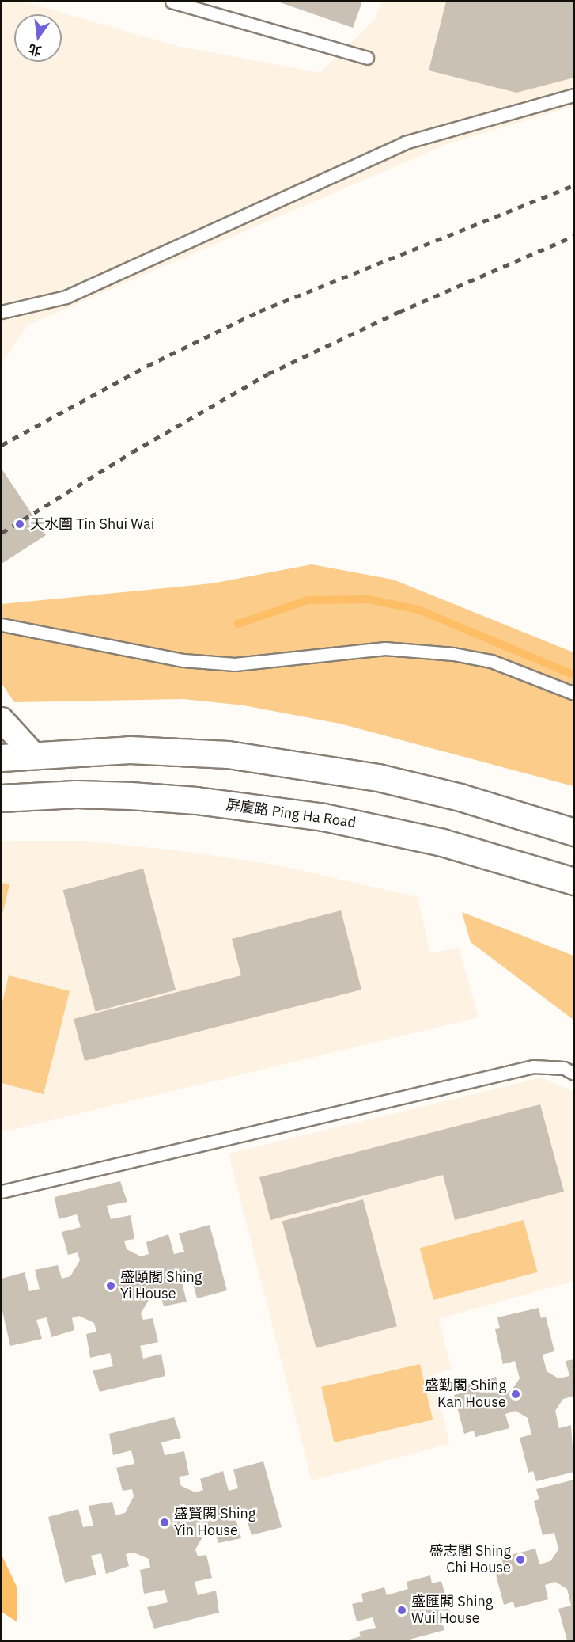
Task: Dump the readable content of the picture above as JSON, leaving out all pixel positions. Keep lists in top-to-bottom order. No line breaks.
{"streets":{"main road":["屏廈路 Ping Ha Road"]},"places":["天水圍 Tin Shui Wai","盛頤閣 Shing Yi House","盛勤閣 Shing Kan House","盛賢閣 Shing Yin House","盛志閣 Shing Chi House","盛匯閣 Shing Wui House"],"north":"bottom"}
